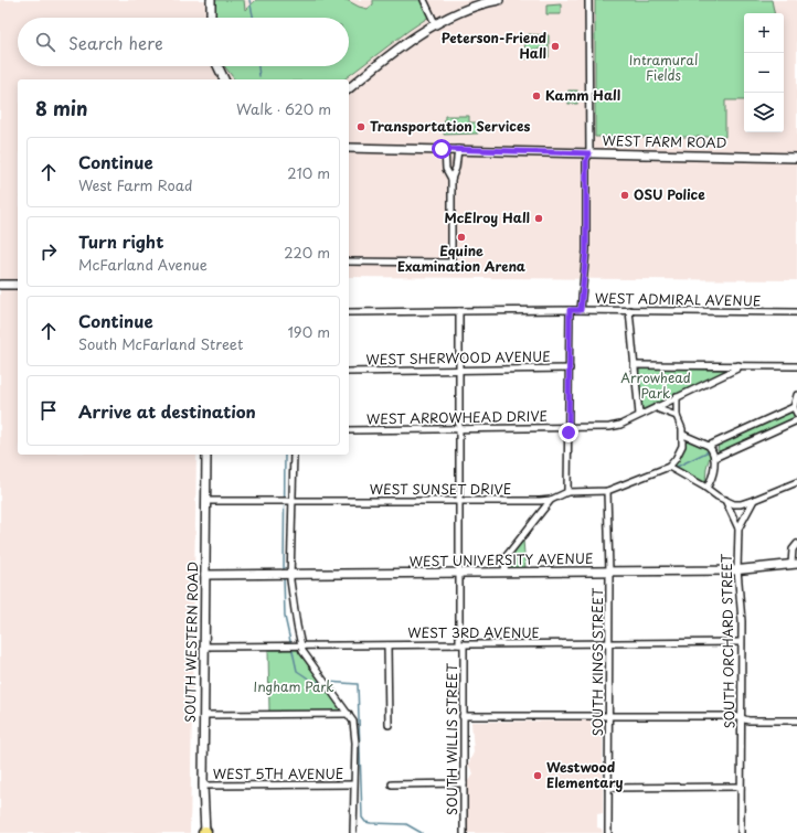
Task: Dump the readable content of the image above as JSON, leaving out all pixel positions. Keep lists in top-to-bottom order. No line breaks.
{"streets":{"street":["WEST FARM ROAD","WEST ADMIRAL AVENUE","WEST SHERWOOD AVENUE","WEST ARROWHEAD DRIVE","WEST SUNSET DRIVE","WEST UNIVERSITY AVENUE","WEST 3RD AVENUE","SOUTH ORCHARD STREET","SOUTH WESTERN ROAD","SOUTH KINGS STREET","SOUTH WILLIS STREET","WEST 5TH AVENUE"]},"crossings":[["WEST ADMIRAL AVENUE","SOUTH WILLIS STREET"],["WEST SHERWOOD AVENUE","SOUTH WILLIS STREET"],["WEST ARROWHEAD DRIVE","SOUTH WILLIS STREET"],["WEST SUNSET DRIVE","SOUTH WESTERN ROAD"],["WEST SUNSET DRIVE","SOUTH KINGS STREET"],["WEST SUNSET DRIVE","SOUTH WILLIS STREET"],["WEST UNIVERSITY AVENUE","SOUTH ORCHARD STREET"],["WEST UNIVERSITY AVENUE","SOUTH WESTERN ROAD"],["WEST UNIVERSITY AVENUE","SOUTH KINGS STREET"],["WEST UNIVERSITY AVENUE","SOUTH WILLIS STREET"],["WEST 3RD AVENUE","SOUTH ORCHARD STREET"],["WEST 3RD AVENUE","SOUTH WESTERN ROAD"],["WEST 3RD AVENUE","SOUTH KINGS STREET"],["WEST 3RD AVENUE","SOUTH WILLIS STREET"],["SOUTH WESTERN ROAD","WEST 5TH AVENUE"]],"parks":["Intramural Fields","Arrowhead Park","Ingham Park"],"places":["Peterson-Friend Hall","Kamm Hall","Transportation Services","OSU Police","McElroy Hall","Equine Examination Arena","Westwood Elementary"],"page":{"map_buttons":["+","−"],"search":"Search here","heading":["8 min","Walk · 620 m"],"list":[["Continue","West Farm Road","210 m"],["Turn right","McFarland Avenue","220 m"],["Continue","South McFarland Street","190 m"],"Arrive at destination"]}}
